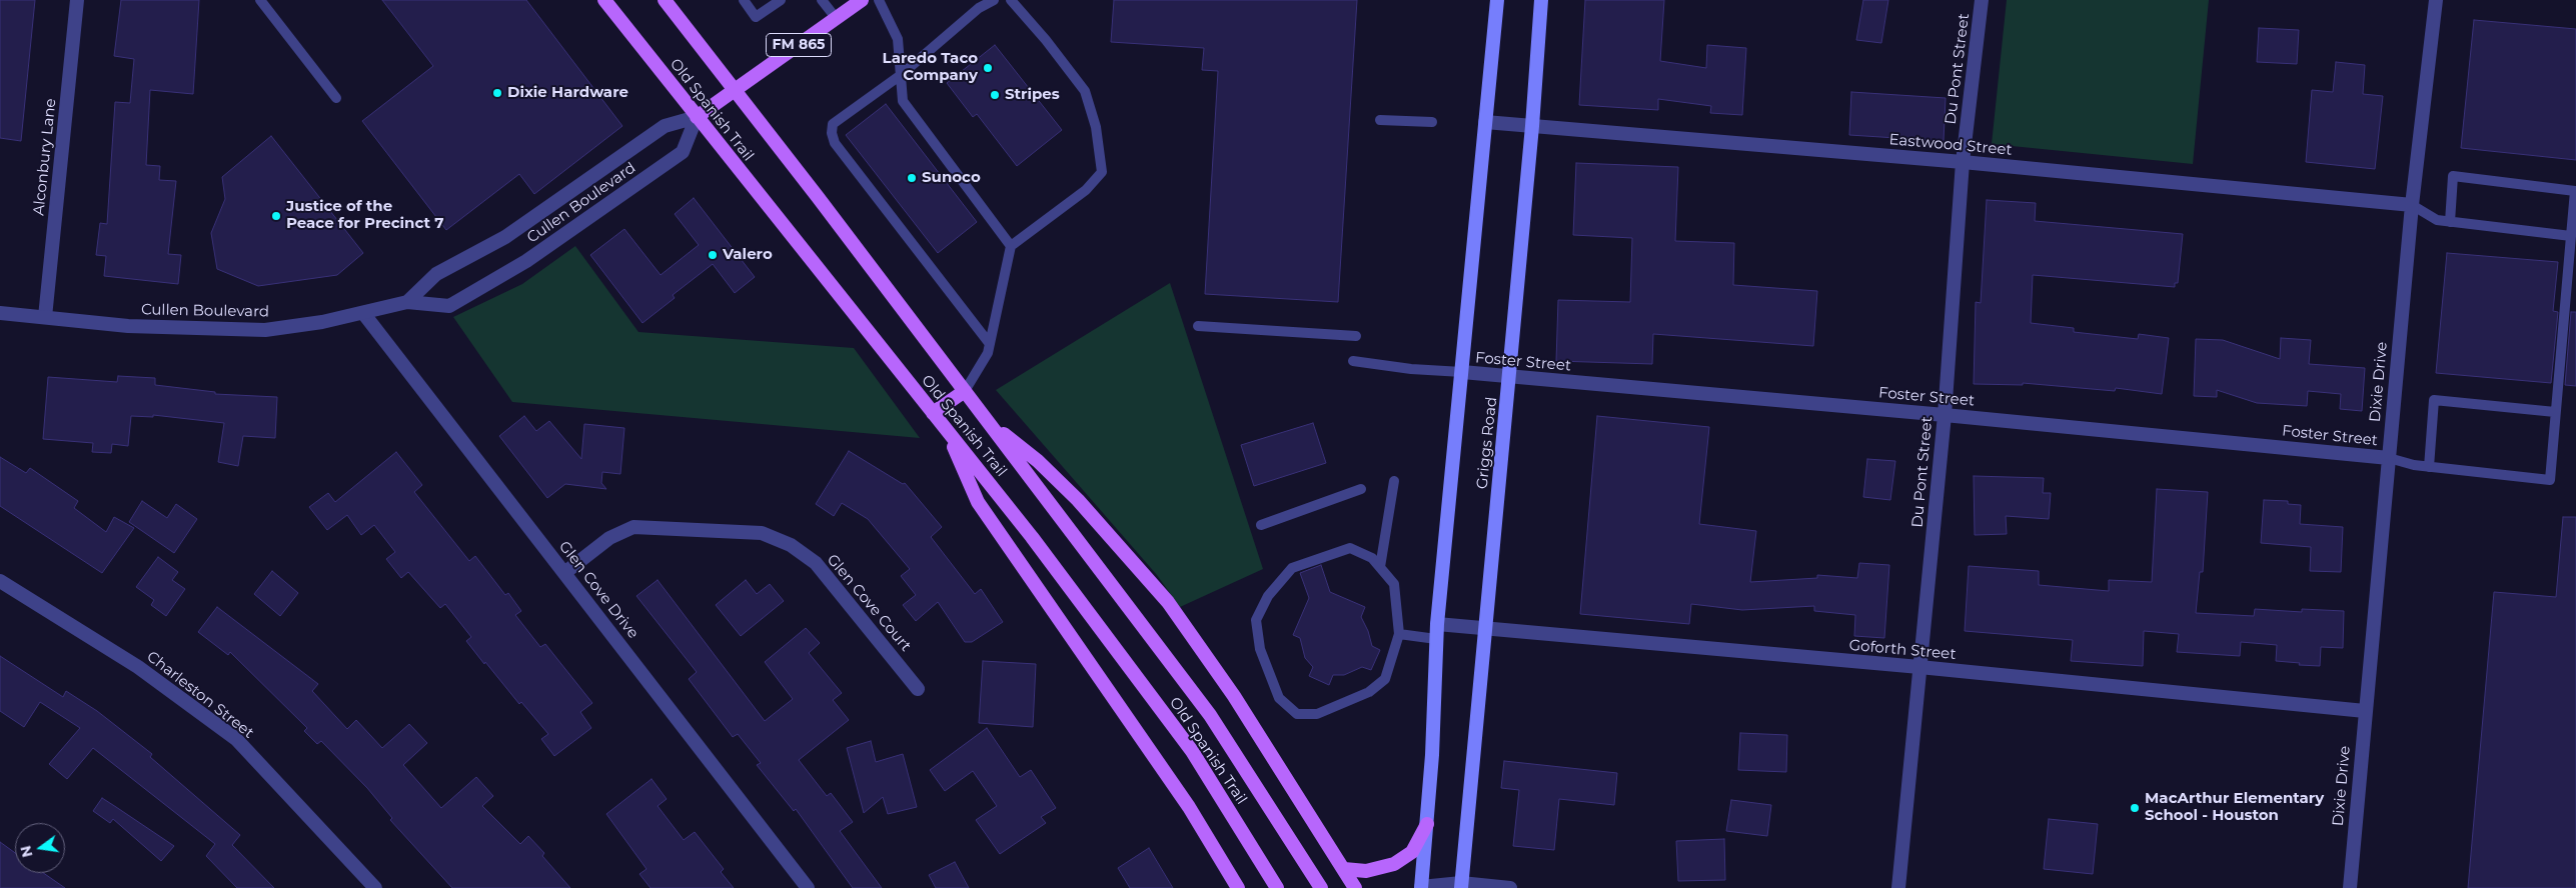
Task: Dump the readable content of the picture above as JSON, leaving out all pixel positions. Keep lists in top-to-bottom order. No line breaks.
{"streets":{"main road":["FM 865","Old Spanish Trail","Cullen Boulevard","Griggs Road"],"street":["Du Pont Street","Eastwood Street","Alconbury Lane","Foster Street","Dixie Drive","Glen Cove Drive","Glen Cove Court","Goforth Street","Charleston Street"]},"crossings":[["Du Pont Street","Eastwood Street"],["Du Pont Street","Foster Street"],["Du Pont Street","Goforth Street"],["Old Spanish Trail","Cullen Boulevard"],["Eastwood Street","Dixie Drive"],["Eastwood Street","Griggs Road"],["Alconbury Lane","Cullen Boulevard"],["Cullen Boulevard","Glen Cove Drive"],["Foster Street","Dixie Drive"],["Foster Street","Griggs Road"],["Dixie Drive","Goforth Street"],["Griggs Road","Goforth Street"],["Glen Cove Drive","Glen Cove Court"]],"places":["Laredo Taco Company","Dixie Hardware","Stripes","Sunoco","Justice of the Peace for Precinct 7","Valero","MacArthur Elementary School - Houston"],"north":"left"}
